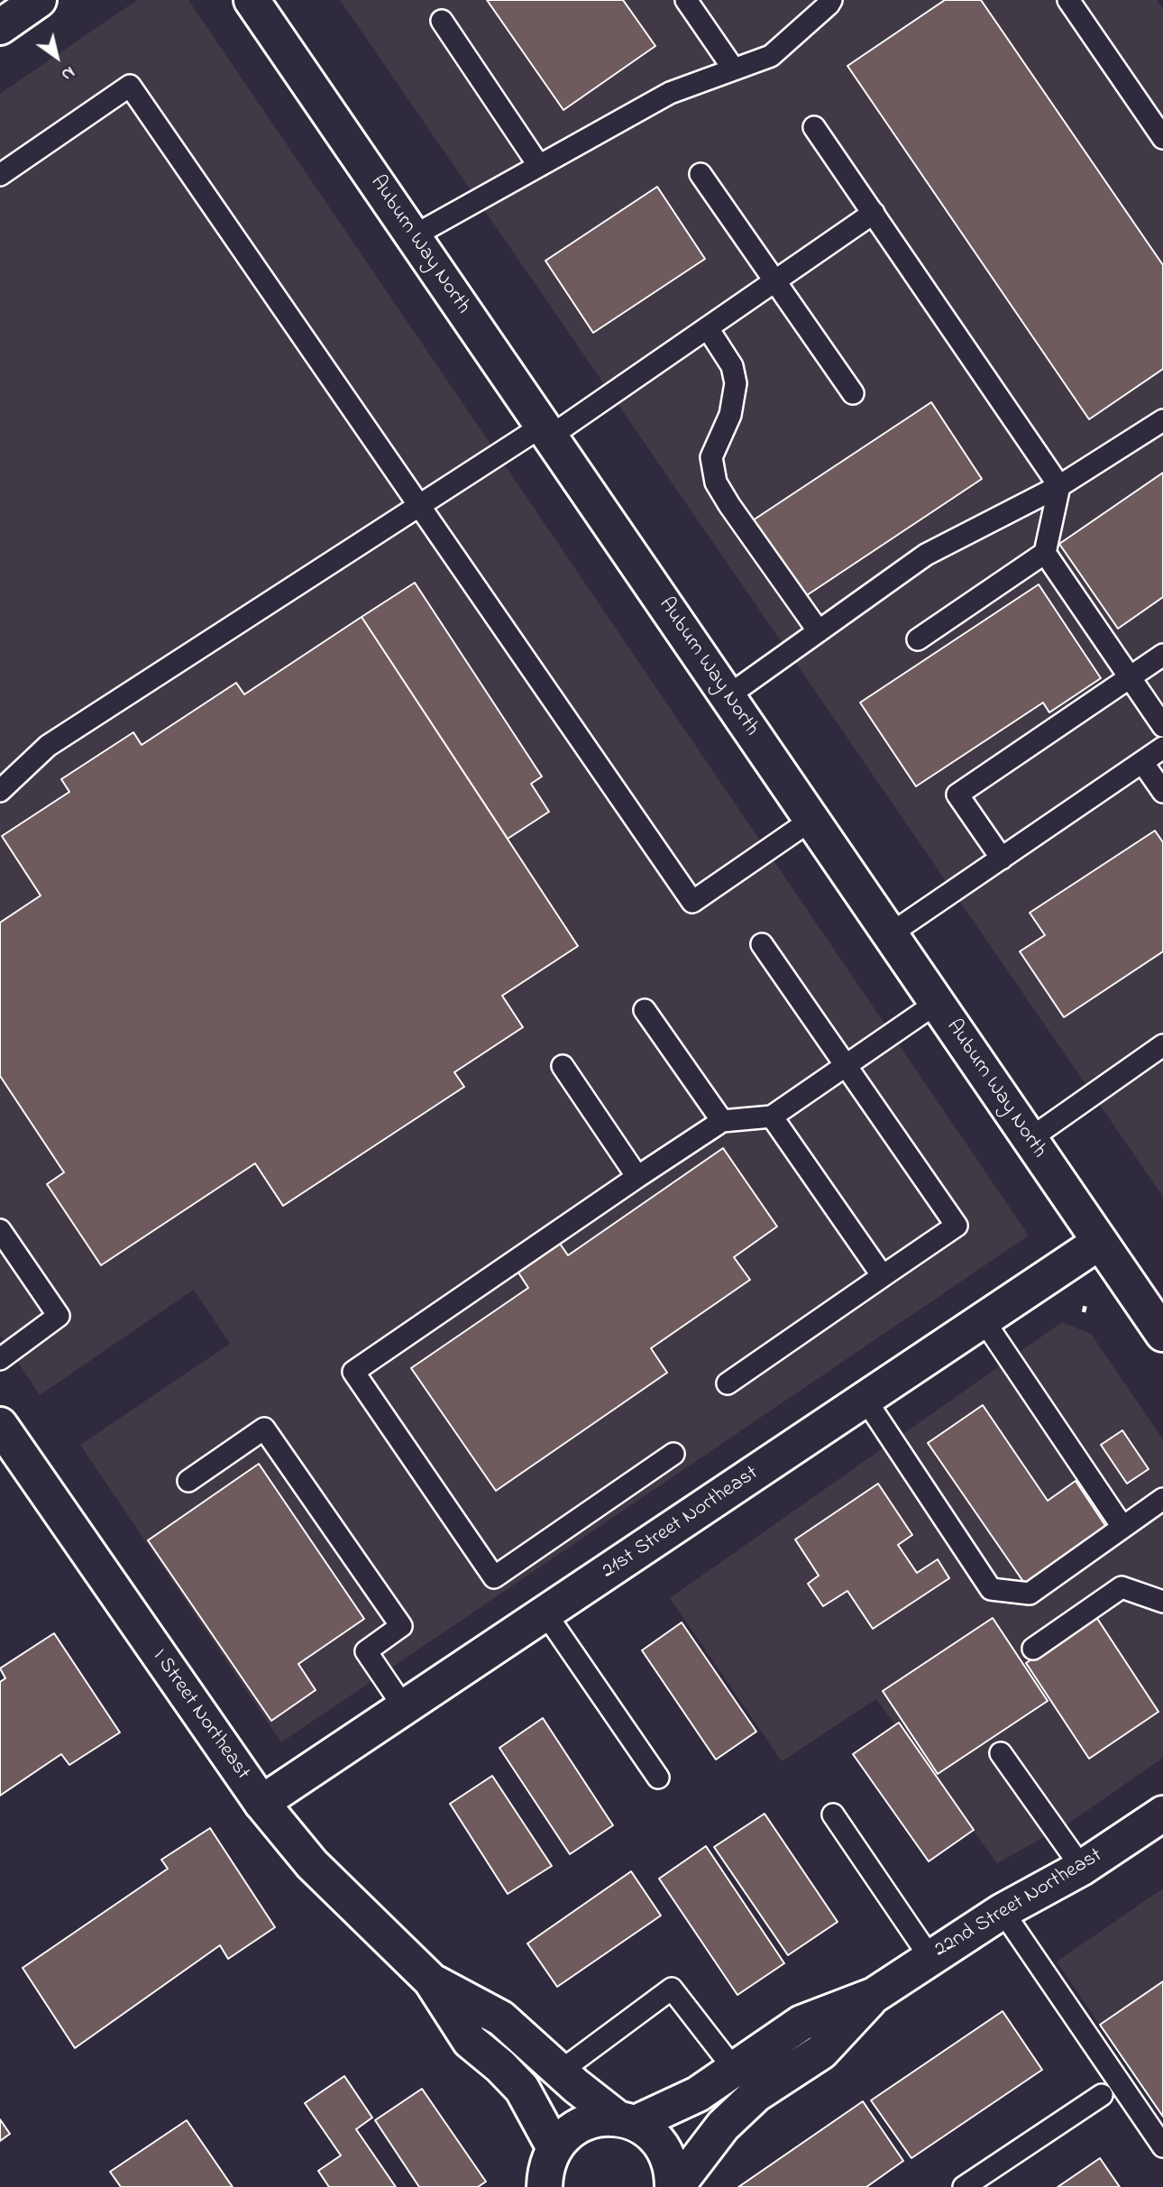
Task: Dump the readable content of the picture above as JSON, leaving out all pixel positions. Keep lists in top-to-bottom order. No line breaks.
{"streets":{"street":["Auburn Way North","21st Street Northeast","I Street Northeast","22nd Street Northeast"]},"crossings":[["Auburn Way North","21st Street Northeast"],["21st Street Northeast","I Street Northeast"],["I Street Northeast","22nd Street Northeast"]],"north":"bottom right"}
